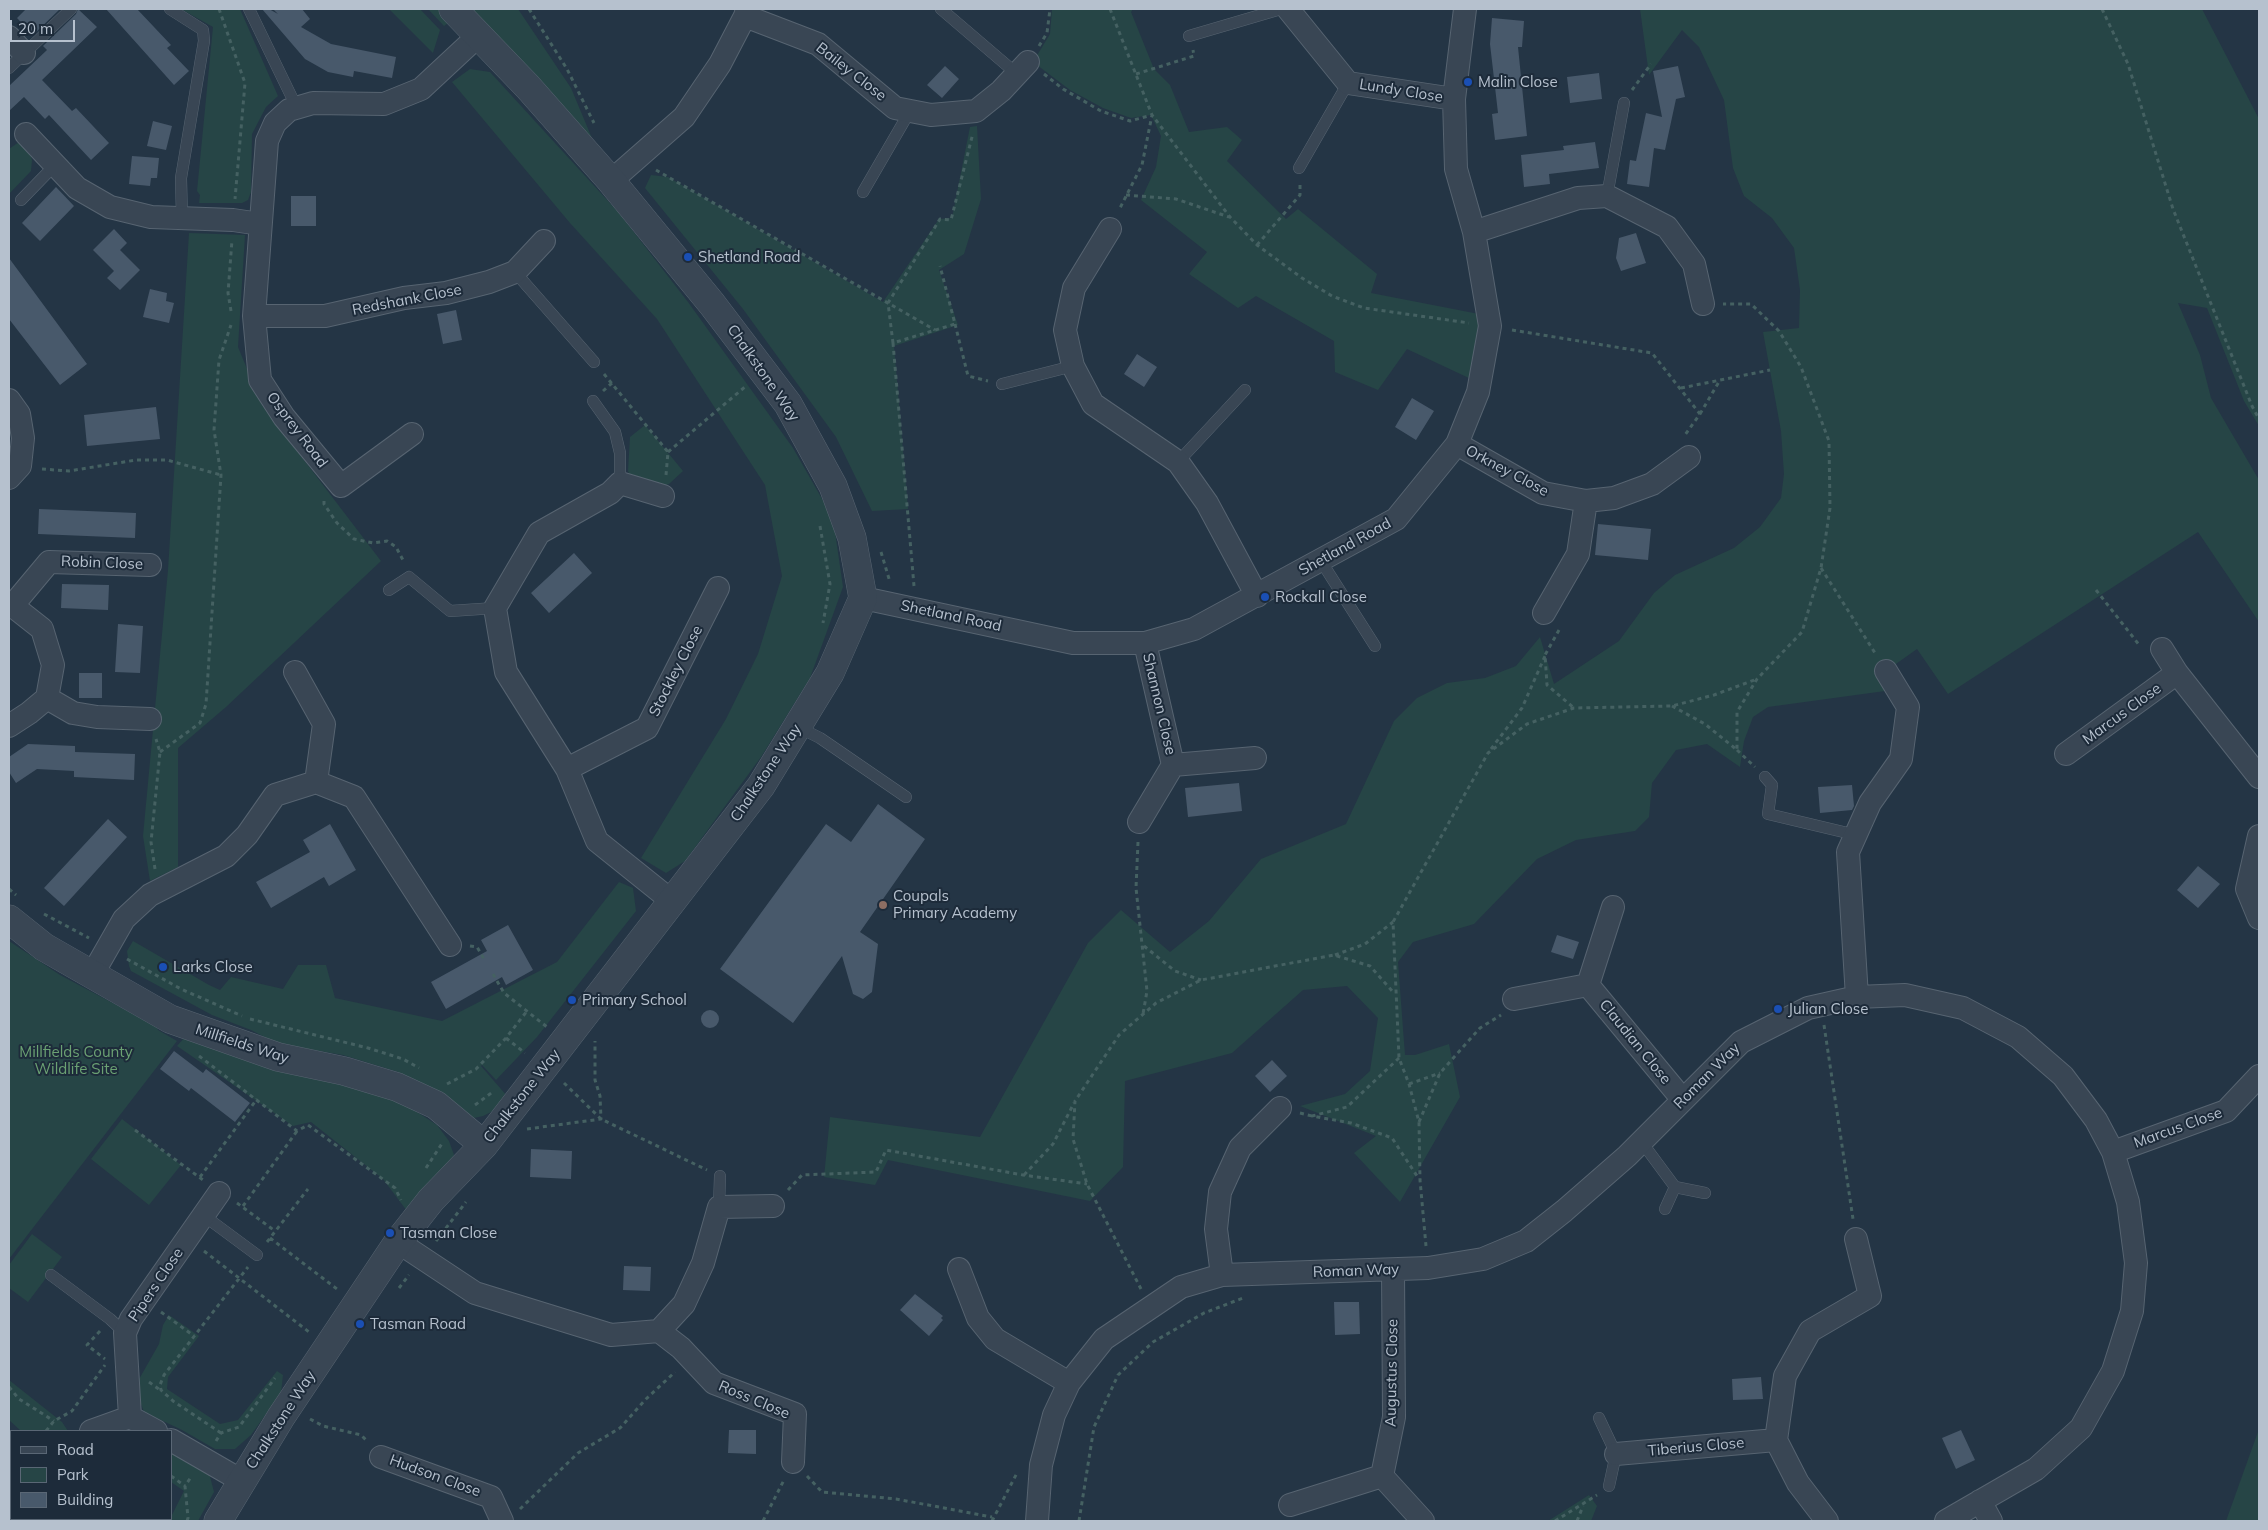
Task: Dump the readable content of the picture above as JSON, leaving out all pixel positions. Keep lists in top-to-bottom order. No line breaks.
{"streets":{"street":["Bailey Close","Lundy Close","Redshank Close","Chalkstone Way","Osprey Road","Orkney Close","Shetland Road","Robin Close","Stockley Close","Shannon Close","Marcus Close","Claudian Close","Millfields Way","Roman Way","Pipers Close","Augustus Close","Ross Close","Tiberius Close","Hudson Close"]},"crossings":[["Lundy Close","Shetland Road"],["Redshank Close","Osprey Road"],["Chalkstone Way","Osprey Road"],["Chalkstone Way","Shetland Road"],["Chalkstone Way","Millfields Way"],["Orkney Close","Shetland Road"],["Shetland Road","Shannon Close"],["Marcus Close","Roman Way"],["Claudian Close","Roman Way"],["Roman Way","Augustus Close"]],"parks":["Millfields County Wildlife Site"],"places":["Malin Close","Shetland Road","Rockall Close","Coupals Primary Academy","Larks Close","Primary School","Julian Close","Tasman Close","Tasman Road"],"legend":["Road","Park","Building"],"scale_bar":"20 m"}
